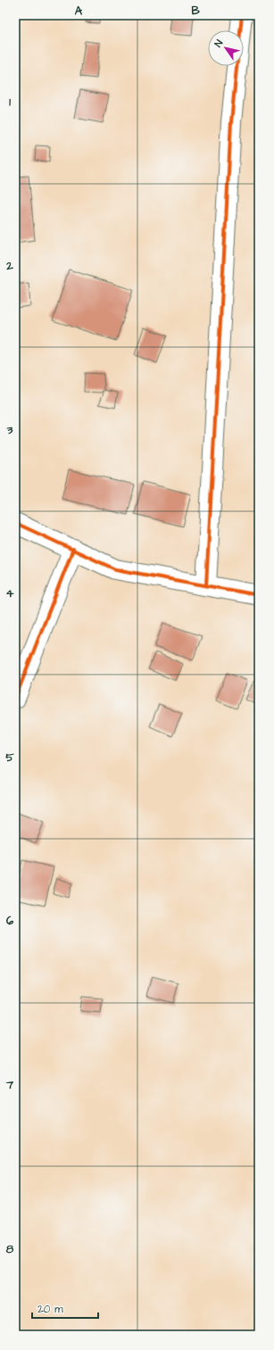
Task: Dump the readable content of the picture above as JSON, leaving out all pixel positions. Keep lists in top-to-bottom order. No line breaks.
{"scale_bar":"20 m","north":"top left","grid":{"columns":["A","B"],"rows":["1","2","3","4","5","6","7","8"]}}
